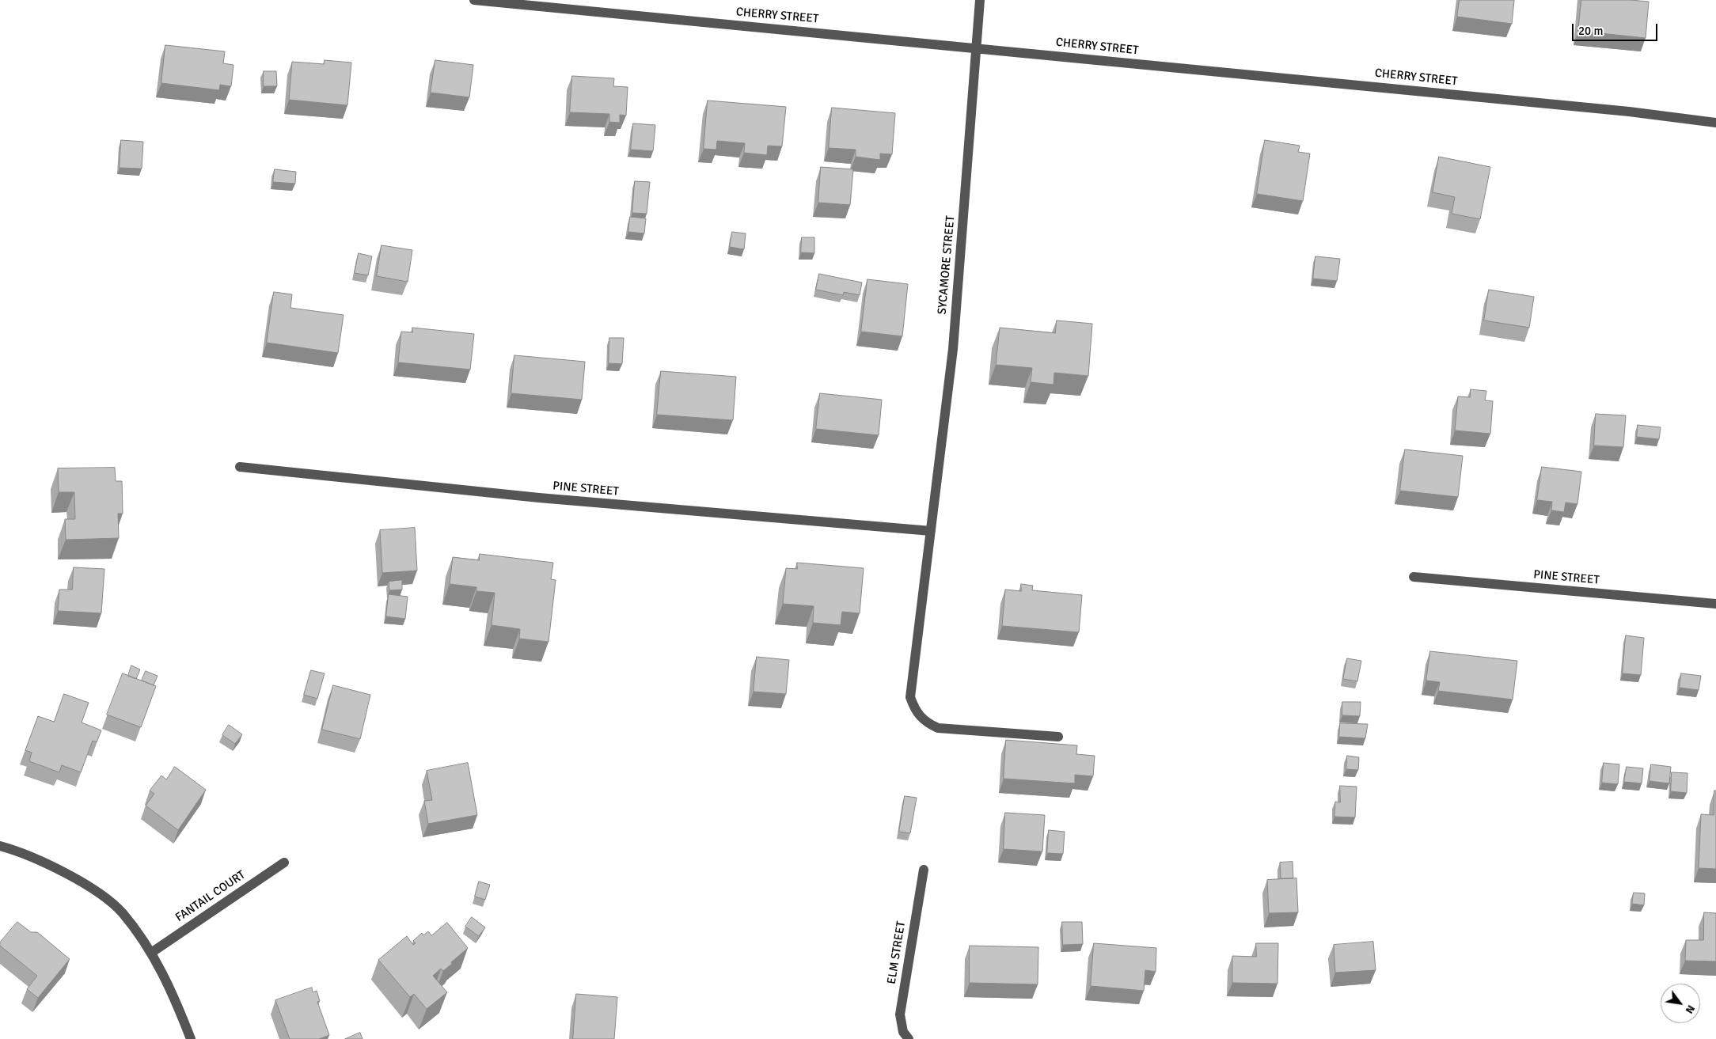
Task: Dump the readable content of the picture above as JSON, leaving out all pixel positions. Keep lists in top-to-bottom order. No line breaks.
{"streets":{"street":["CHERRY STREET","SYCAMORE STREET","PINE STREET","FANTAIL COURT","ELM STREET"]},"crossings":[["CHERRY STREET","SYCAMORE STREET"],["SYCAMORE STREET","PINE STREET"]],"scale_bar":"20 m","north":"bottom right"}
